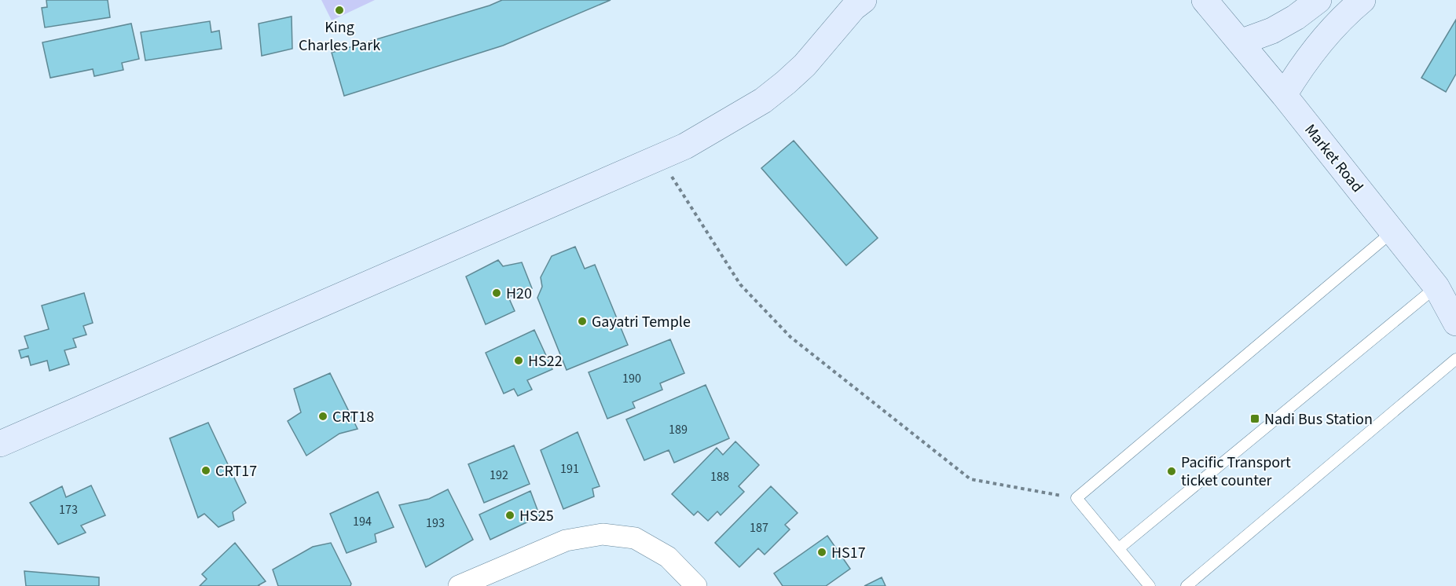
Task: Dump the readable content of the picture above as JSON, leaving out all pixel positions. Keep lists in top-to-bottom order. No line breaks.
{"streets":{"main road":["Market Road"]},"places":{"other":["King Charles Park","H20","Gayatri Temple","HS22","CRT18","CRT17","Pacific Transport ticket counter","HS25","HS17"],"transit":["Nadi Bus Station"]},"house_numbers":["190","189","191","192","188","173","194","193","187"]}
